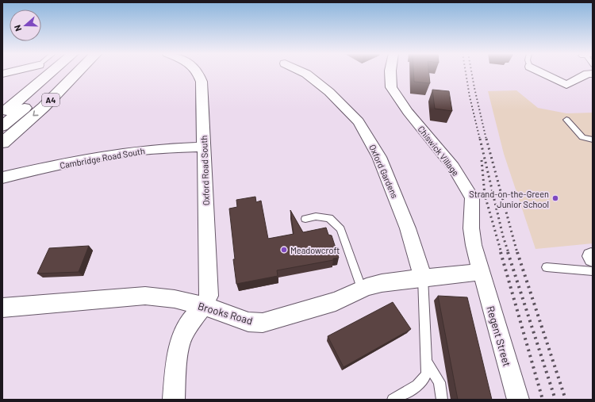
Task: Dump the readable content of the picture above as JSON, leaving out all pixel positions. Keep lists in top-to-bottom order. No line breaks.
{"streets":{"highway":["A4"],"street":["Chiswick Village","Cambridge Road South","Oxford Road South","Oxford Gardens","Brooks Road","Regent Street"]},"crossings":[["Chiswick Village","Brooks Road"],["Chiswick Village","Regent Street"],["Cambridge Road South","Oxford Road South"],["Oxford Road South","Brooks Road"],["Oxford Gardens","Brooks Road"],["Brooks Road","Regent Street"]],"places":["Strand-on-the-Green Junior School","Meadowcroft"],"north":"left"}
